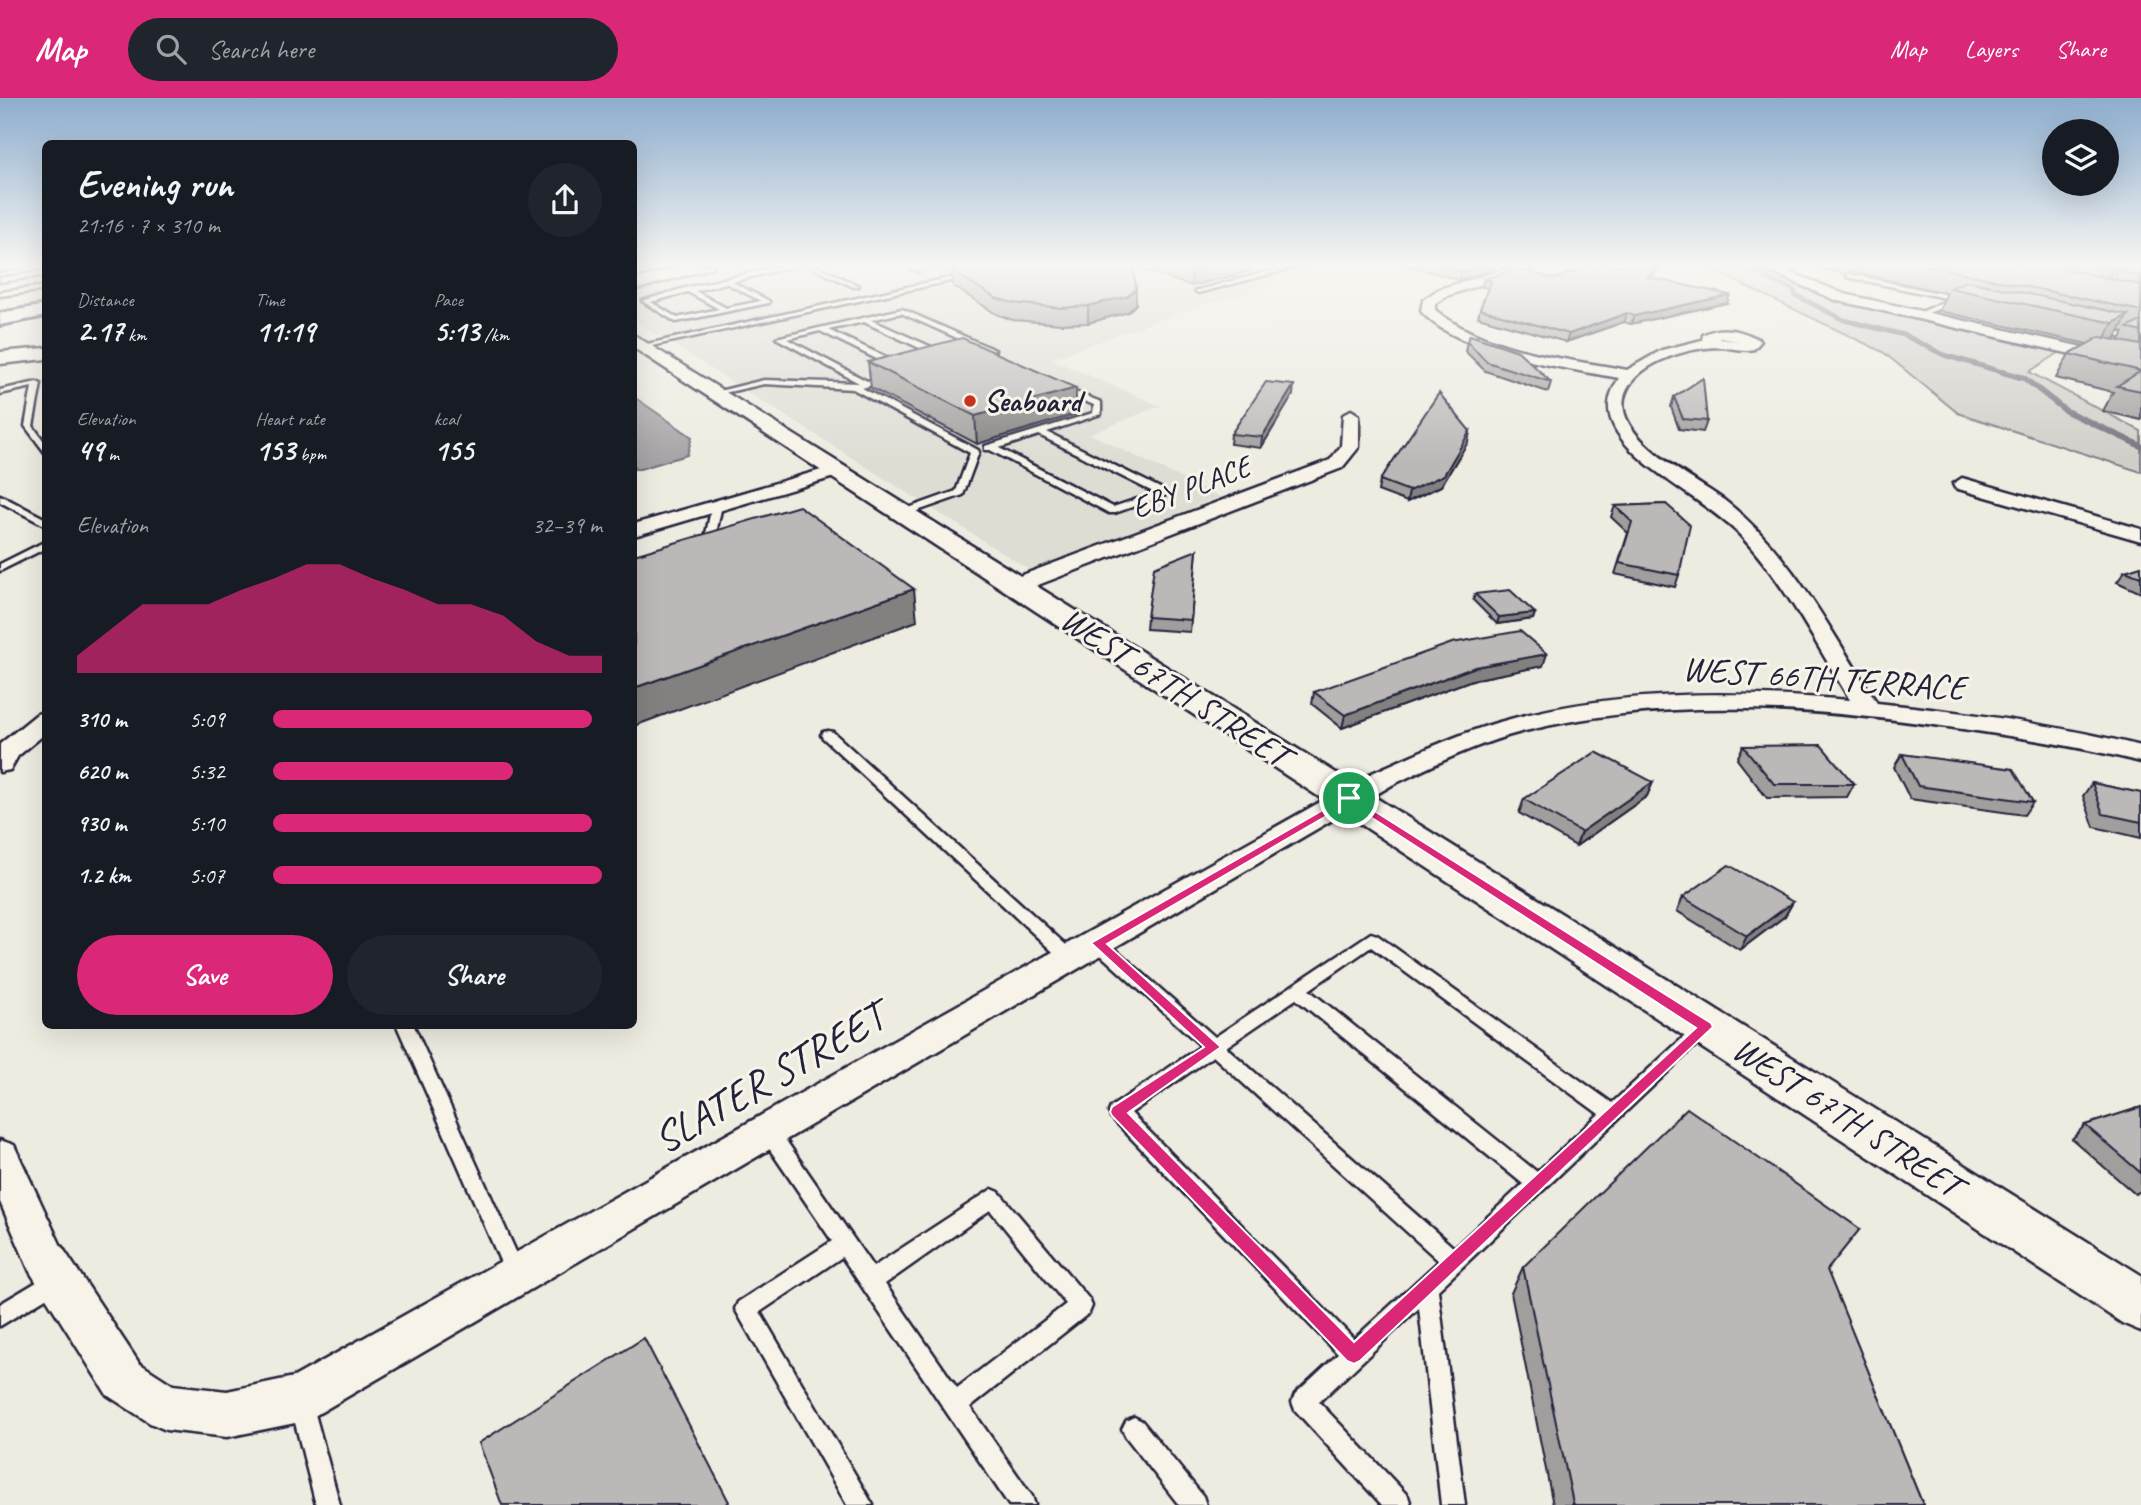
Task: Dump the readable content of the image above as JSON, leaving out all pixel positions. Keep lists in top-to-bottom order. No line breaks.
{"streets":{"street":["EBY PLACE","WEST 66TH TERRACE","WEST 67TH STREET","SLATER STREET"]},"crossings":[["EBY PLACE","WEST 67TH STREET"],["WEST 66TH TERRACE","WEST 67TH STREET"],["WEST 66TH TERRACE","SLATER STREET"],["WEST 67TH STREET","SLATER STREET"]],"places":["Seaboard"],"page":{"header":"Map","search":"Search here","nav":["Map","Layers","Share"],"heading":["Evening run","21:16 · 7 × 310 m"],"stats":[["Distance","2.17 km"],["Time","11:19"],["Pace","5:13 /km"],["Elevation","49 m"],["Heart rate","153 bpm"],["kcal","155"]],"chart":["Elevation","32–39 m"],"list":[{"name":"310 m","note":"5:09"},{"name":"620 m","note":"5:32"},{"name":"930 m","note":"5:10"},{"name":"1.2 km","note":"5:07"}],"buttons":["Save","Share"]}}
